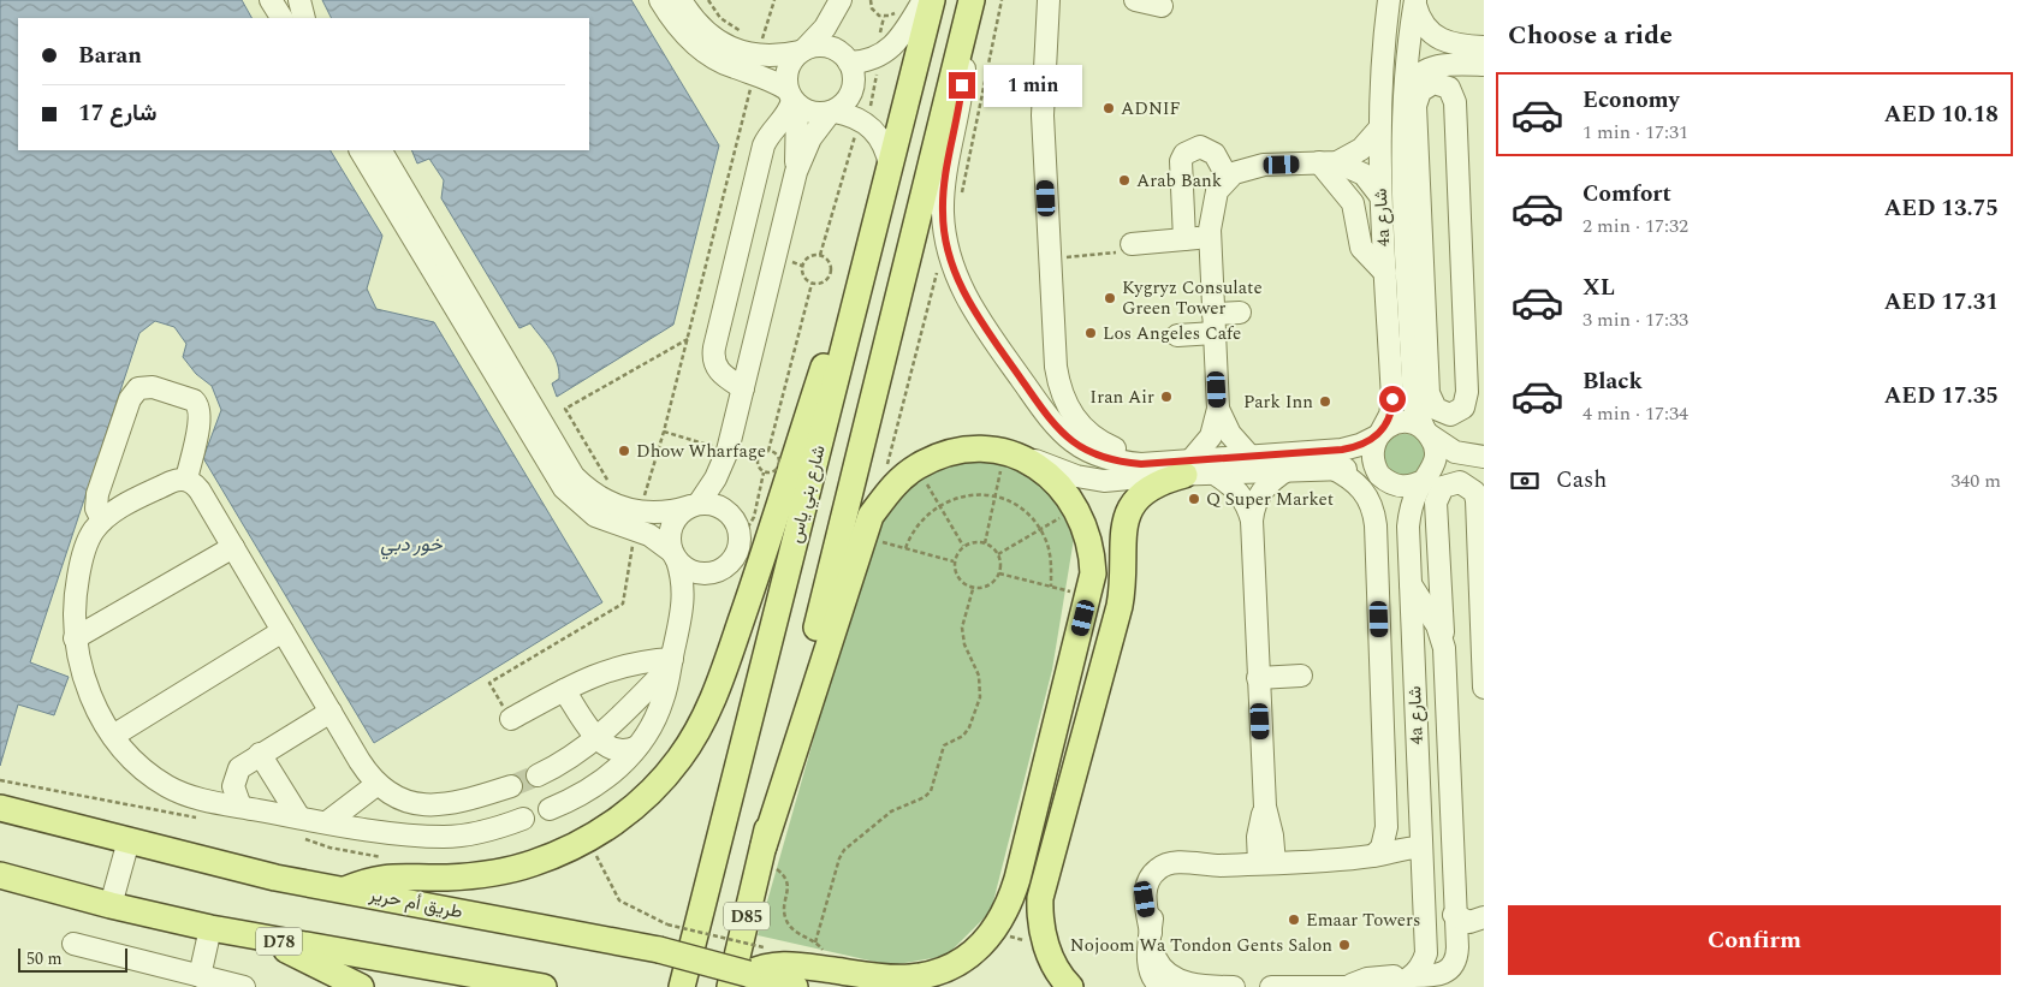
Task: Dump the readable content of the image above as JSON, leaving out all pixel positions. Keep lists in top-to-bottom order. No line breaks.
{"streets":{"main road":["شارع بني ياس","طريق أم حرير","D85","D78"],"street":["4a شارع"]},"crossings":[["طريق أم حرير","D85"]],"water":["خور دبي"],"places":["ADNIF","Arab Bank","Kygryz Consulate Green Tower","Los Angeles Cafe","Iran Air","Park Inn","Dhow Wharfage","Q Super Market","Emaar Towers","Nojoom Wa Tondon Gents Salon"],"scale_bar":"50 m","page":{"heading":"Choose a ride","banner":["Baran","شارع 17"],"bubble":"1 min","list":[{"name":"Economy","note":"1 min · 17:31","value":"AED 10.18"},{"name":"Comfort","note":"2 min · 17:32","value":"AED 13.75"},{"name":"XL","note":"3 min · 17:33","value":"AED 17.31"},{"name":"Black","note":"4 min · 17:34","value":"AED 17.35"}],"pay":["Cash","340 m"],"buttons":"Confirm","scale":"50 m"}}
